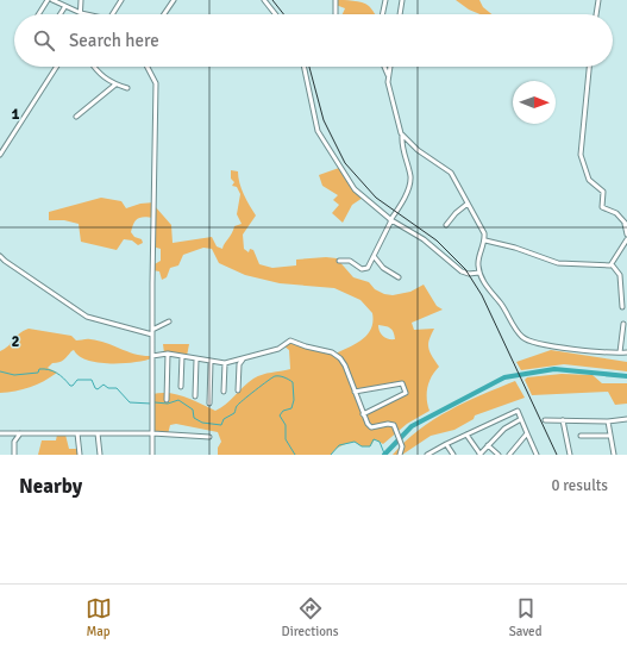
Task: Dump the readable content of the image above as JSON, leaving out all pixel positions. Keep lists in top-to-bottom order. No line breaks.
{"north":"right","page":{"search":"Search here","heading":["Nearby","0 results"],"nav":["Map","Directions","Saved"]},"grid":{"rows":["1","2"]}}
